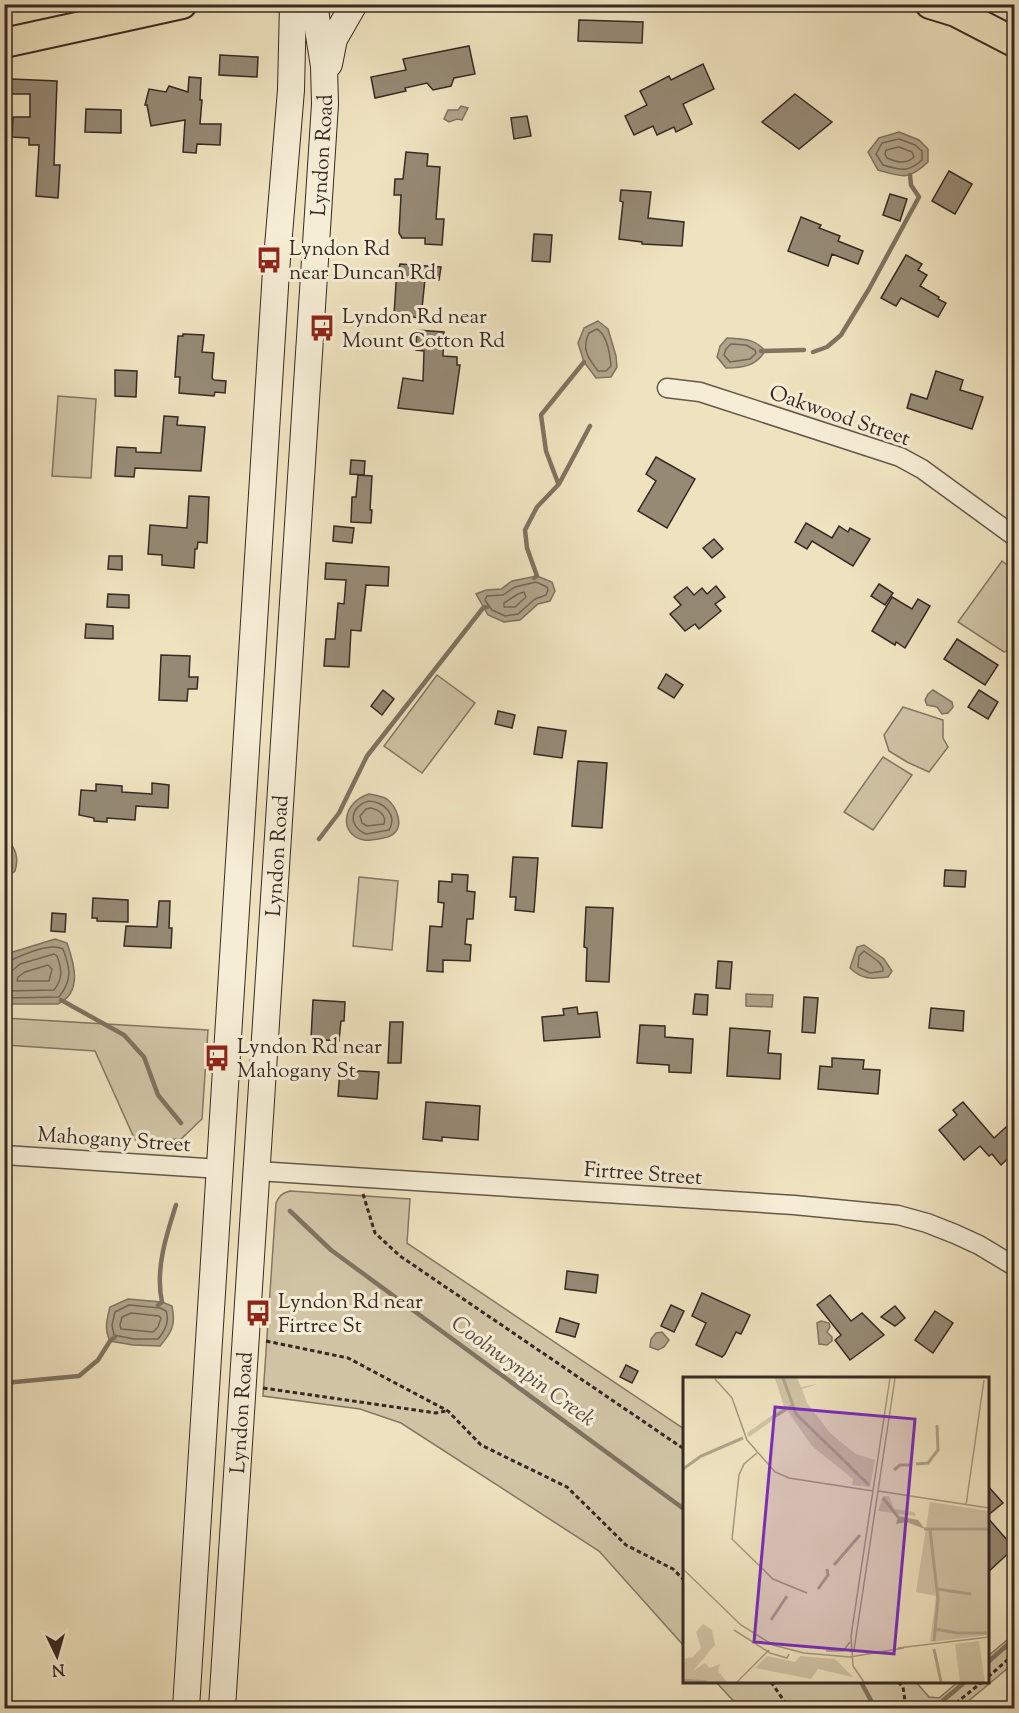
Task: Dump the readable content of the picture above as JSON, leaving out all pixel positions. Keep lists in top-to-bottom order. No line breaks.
{"streets":{"main road":["Lyndon Road"],"street":["Oakwood Street","Mahogany Street","Firtree Street"]},"crossings":[["Lyndon Road","Mahogany Street"],["Lyndon Road","Firtree Street"]],"water":["Coolnwynpin Creek"],"places":{"bus stop":["Lyndon Rd near Duncan Rd","Lyndon Rd near Mount Cotton Rd","Lyndon Rd near Mahogany St","Lyndon Rd near Firtree St"]},"north":"bottom"}
